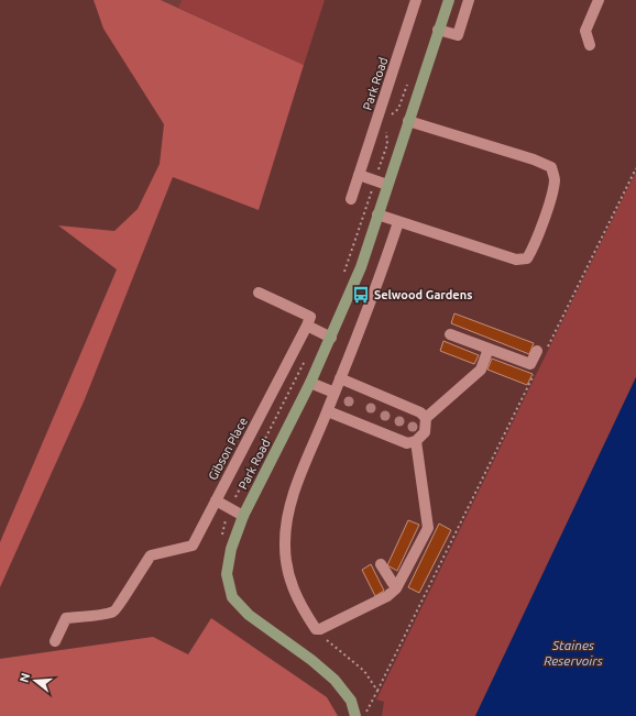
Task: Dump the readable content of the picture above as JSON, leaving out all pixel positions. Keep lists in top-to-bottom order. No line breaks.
{"streets":{"main road":["Park Road"],"street":["Gibson Place"]},"water":["Staines Reservoirs"],"places":{"bus stop":["Selwood Gardens"]},"north":"left"}
